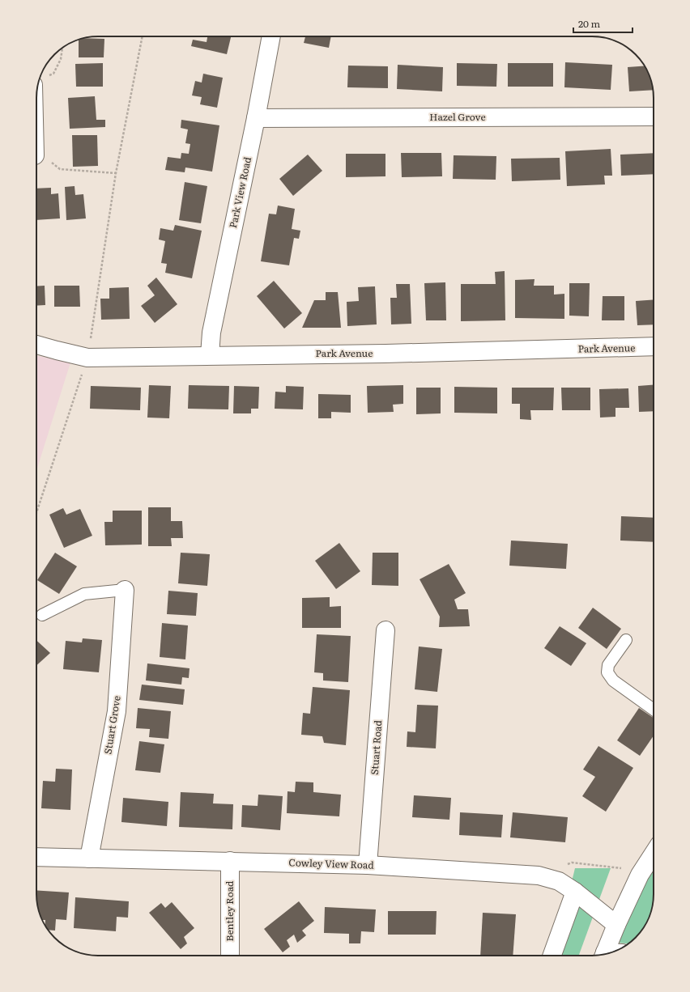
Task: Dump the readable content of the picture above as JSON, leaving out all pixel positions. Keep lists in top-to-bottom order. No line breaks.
{"streets":{"street":["Hazel Grove","Park View Road","Park Avenue","Stuart Grove","Stuart Road","Cowley View Road","Bentley Road"]},"crossings":[["Hazel Grove","Park View Road"],["Park View Road","Park Avenue"],["Stuart Grove","Cowley View Road"],["Stuart Road","Cowley View Road"],["Cowley View Road","Bentley Road"]],"scale_bar":"20 m"}
